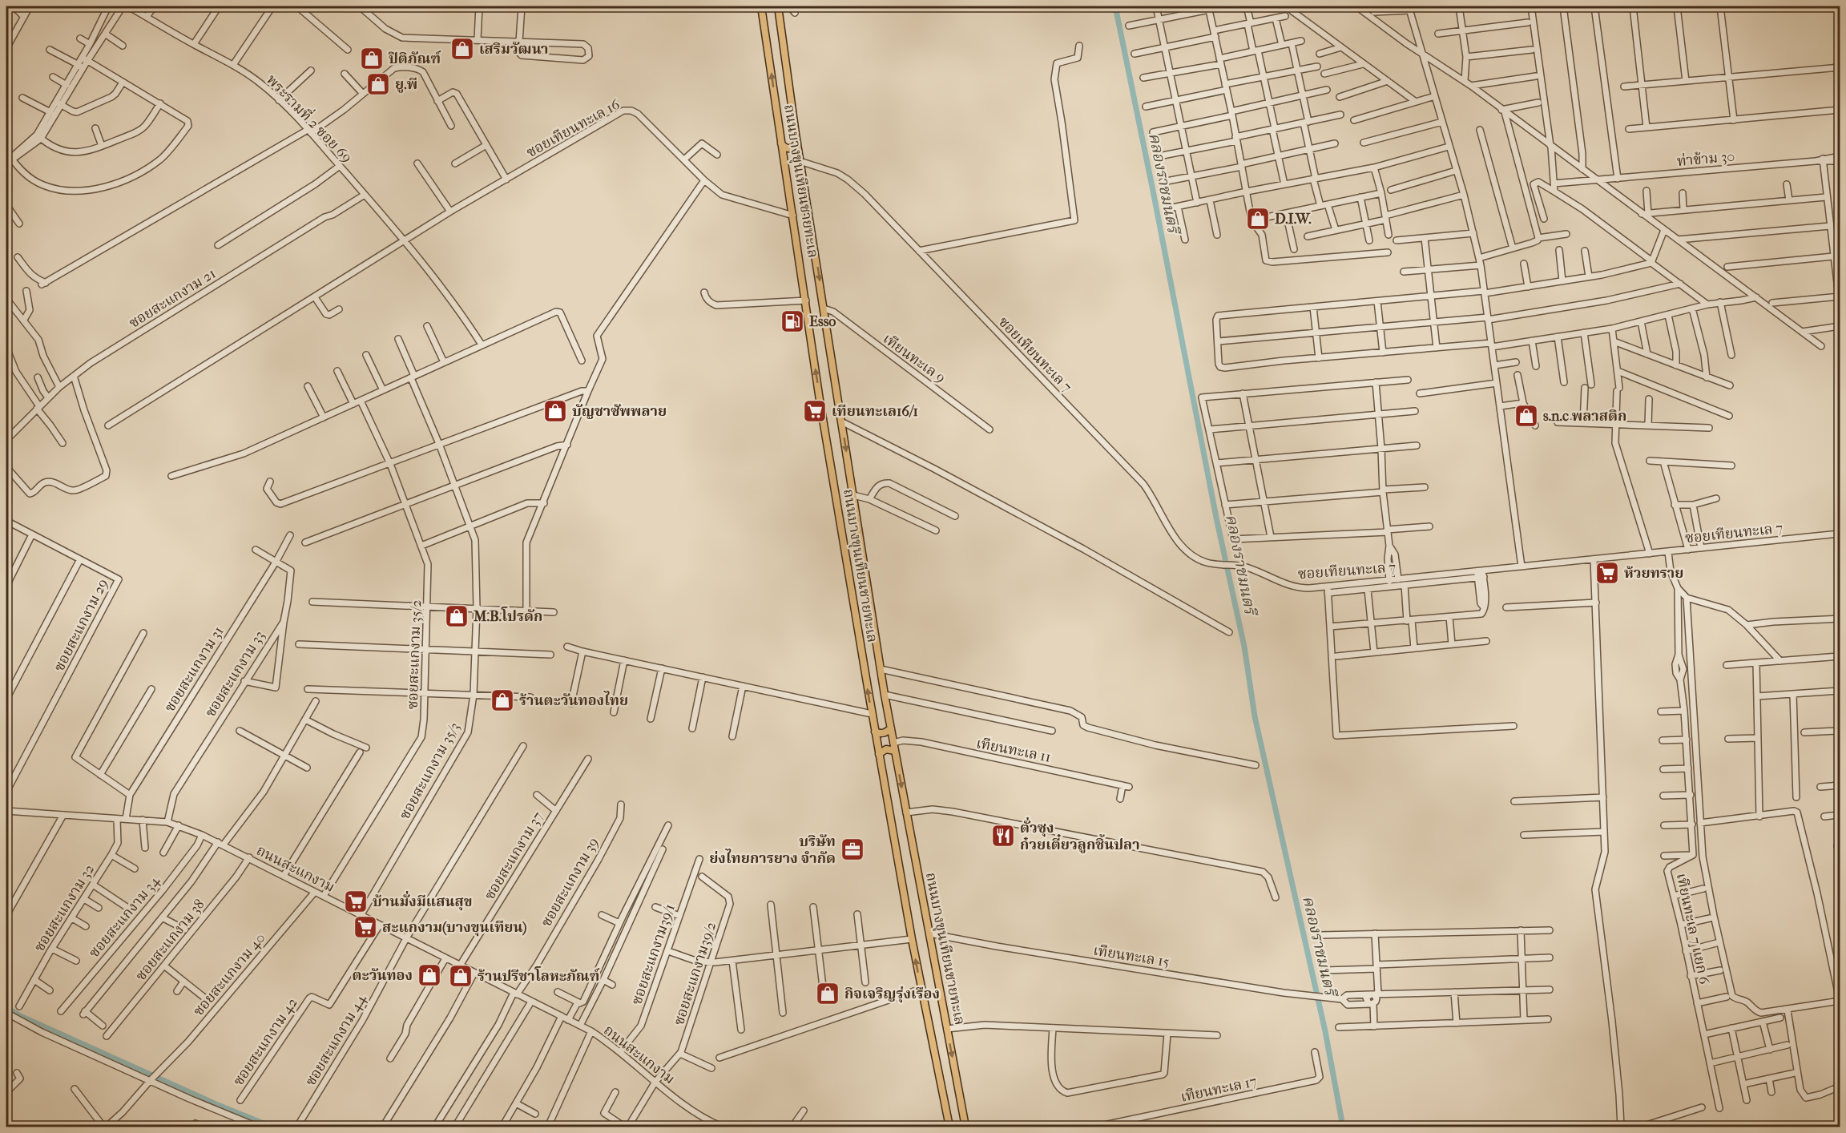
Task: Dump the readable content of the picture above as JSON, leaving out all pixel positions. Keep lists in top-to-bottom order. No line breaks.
{"streets":{"main road":["ถนนบางขุนเทียนชายทะเล"],"street":["พระรามที่ 2 ซอย 69","ซอยเทียนทะเล 16","ท่าข้าม 30","ซอยสะแกงาม 21","ซอยเทียนทะเล 7","เทียนทะเล 9","ซอยสะแกงาม 29","ซอยสะแกงาม 35/2","ซอยสะแกงาม 31","ซอยสะแกงาม 33","เทียนทะเล 11","ซอยสะแกงาม 35/3","ซอยสะแกงาม 37","ถนนสะแกงาม","ซอยสะแกงาม 39","ซอยสะแกงาม 32","ซอยสะแกงาม 34","เทียนทะเล 7 แยก 6","ซอยสะแกงาม 38","ซอยสะแกงาม39/1","เทียนทะเล 15","ซอยสะแกงาม39/2","ซอยสะแกงาม 40","ซอยสะแกงาม 44","ซอยสะแกงาม 42","เทียนทะเล 17"]},"crossings":[["พระรามที่ 2 ซอย 69","ซอยเทียนทะเล 16"],["พระรามที่ 2 ซอย 69","ซอยสะแกงาม 21"],["ซอยเทียนทะเล 16","ถนนบางขุนเทียนชายทะเล"],["ถนนบางขุนเทียนชายทะเล","ซอยเทียนทะเล 7"],["ถนนบางขุนเทียนชายทะเล","เทียนทะเล 9"],["ถนนบางขุนเทียนชายทะเล","เทียนทะเล 11"],["ถนนบางขุนเทียนชายทะเล","เทียนทะเล 15"],["ซอยเทียนทะเล 7","เทียนทะเล 7 แยก 6"],["ซอยสะแกงาม 35/2","ถนนสะแกงาม"],["ซอยสะแกงาม 31","ซอยสะแกงาม 33"],["ซอยสะแกงาม 31","ถนนสะแกงาม"],["ซอยสะแกงาม 33","ถนนสะแกงาม"],["ซอยสะแกงาม 35/3","ถนนสะแกงาม"],["ซอยสะแกงาม 37","ถนนสะแกงาม"],["ถนนสะแกงาม","ซอยสะแกงาม 39"],["ถนนสะแกงาม","ซอยสะแกงาม 32"],["ถนนสะแกงาม","ซอยสะแกงาม 34"],["ถนนสะแกงาม","ซอยสะแกงาม 38"],["ถนนสะแกงาม","ซอยสะแกงาม39/1"],["ถนนสะแกงาม","ซอยสะแกงาม39/2"],["ถนนสะแกงาม","ซอยสะแกงาม 40"],["ถนนสะแกงาม","ซอยสะแกงาม 44"],["ถนนสะแกงาม","ซอยสะแกงาม 42"]],"water":["คลองราชมนตรี"],"places":{"shop":["เสริมวัฒนา","ปิติภัณฑ์","ยู.พี","D.I.W.","บัญชาซัพพลาย","s.n.c พลาสติก","M.B.โปรดัก","ร้านตะวันทองไทย","ตะวันทอง","ร้านปรีชาโลหะภัณฑ์","กิจเจริญรุ่งเรือง"],"fuel station":["Esso"],"supermarket":["เทียนทะเล16/1","ห้วยทราย","บ้านมั่งมีแสนสุข","สะแกงาม(บางขุนเทียน)"],"restaurant":["ตั่วซุง ก๋วยเตี๋ยวลูกชิ้นปลา"],"office":["บริษัท ย่งไทยการยาง จำกัด"]}}
